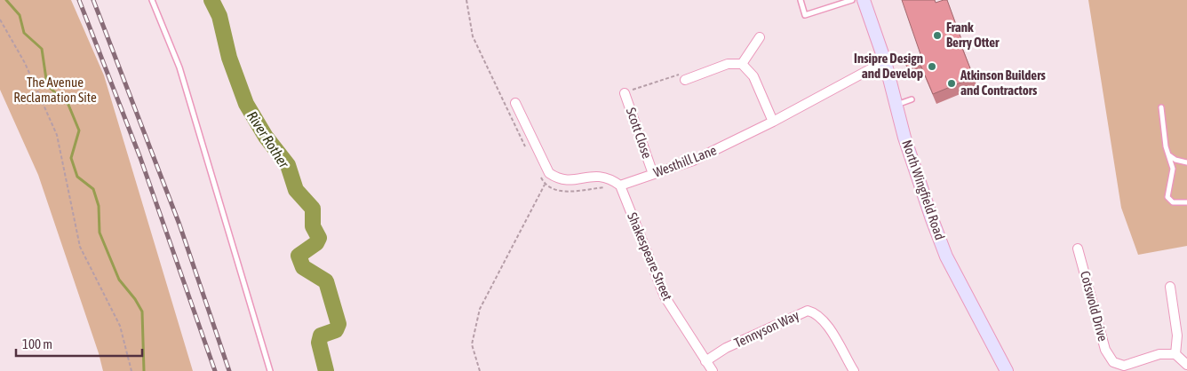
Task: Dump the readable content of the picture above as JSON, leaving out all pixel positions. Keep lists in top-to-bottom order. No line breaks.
{"streets":{"main road":["North Wingfield Road"],"street":["Scott Close","Westhill Lane","Shakespeare Street","Cotswold Drive","Tennyson Way"]},"crossings":[["Scott Close","Westhill Lane"],["Westhill Lane","North Wingfield Road"],["Westhill Lane","Shakespeare Street"],["Shakespeare Street","Tennyson Way"]],"water":["River Rother"],"parks":["The Avenue Reclamation Site"],"places":["Frank Berry Otter","Insipre Design and Develop","Atkinson Builders and Contractors"],"scale_bar":"100 m"}
